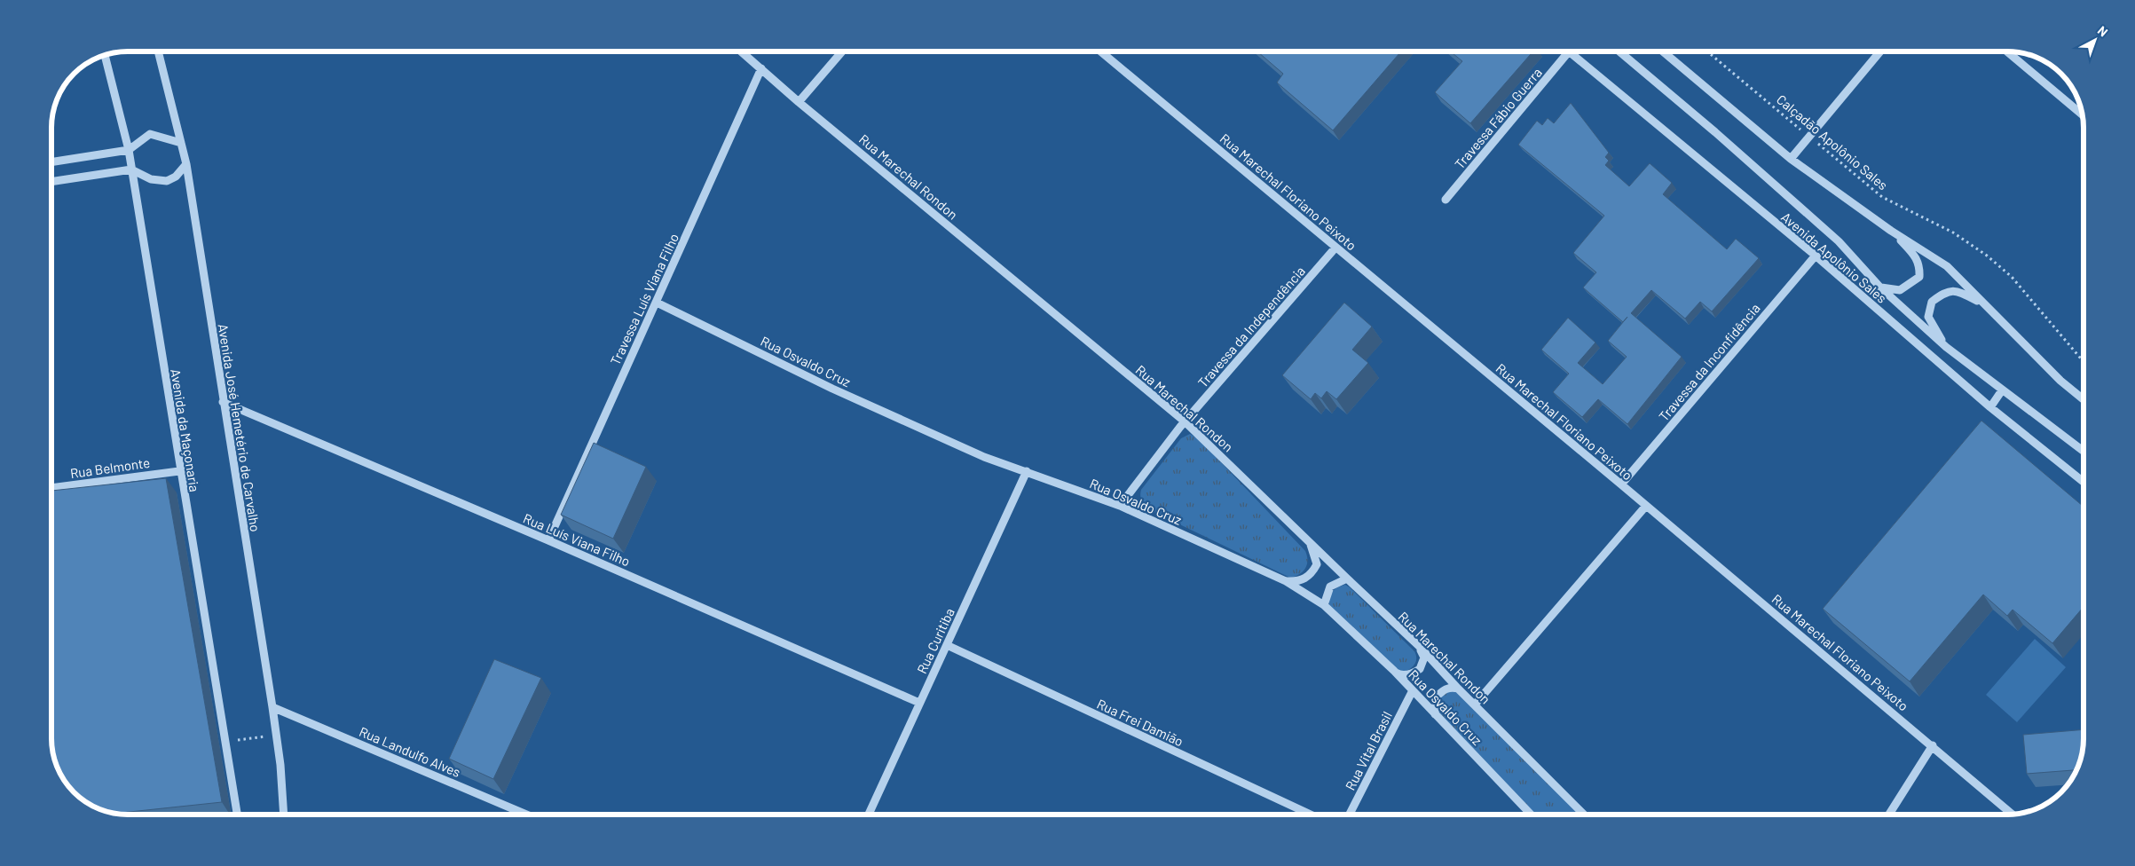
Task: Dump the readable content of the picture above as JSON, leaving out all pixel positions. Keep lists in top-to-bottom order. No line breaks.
{"streets":{"street":["Travessa Fábio Guerra","Rua Marechal Rondon","Rua Marechal Floriano Peixoto","Avenida Apolônio Sales","Travessa Luís Viana Filho","Travessa da Independência","Rua Osvaldo Cruz","Travessa da Inconfidência","Avenida José Hemetério de Carvalho","Avenida da Maçonaria","Rua Belmonte","Rua Luís Viana Filho","Rua Curitiba","Rua Frei Damião","Rua Vital Brasil","Rua Landulfo Alves"],"path":["Calçadão Apolônio Sales"]},"crossings":[["Rua Marechal Rondon","Travessa Luís Viana Filho"],["Rua Marechal Rondon","Travessa da Independência"],["Rua Marechal Floriano Peixoto","Travessa da Independência"],["Rua Marechal Floriano Peixoto","Travessa da Inconfidência"],["Avenida Apolônio Sales","Travessa da Inconfidência"],["Travessa Luís Viana Filho","Rua Osvaldo Cruz"],["Travessa Luís Viana Filho","Rua Luís Viana Filho"],["Travessa da Independência","Rua Osvaldo Cruz"],["Rua Osvaldo Cruz","Rua Curitiba"],["Rua Osvaldo Cruz","Rua Vital Brasil"],["Avenida José Hemetério de Carvalho","Avenida da Maçonaria"],["Avenida José Hemetério de Carvalho","Rua Luís Viana Filho"],["Avenida José Hemetério de Carvalho","Rua Landulfo Alves"],["Avenida da Maçonaria","Rua Belmonte"],["Rua Luís Viana Filho","Rua Curitiba"],["Rua Curitiba","Rua Frei Damião"]],"north":"top right"}
